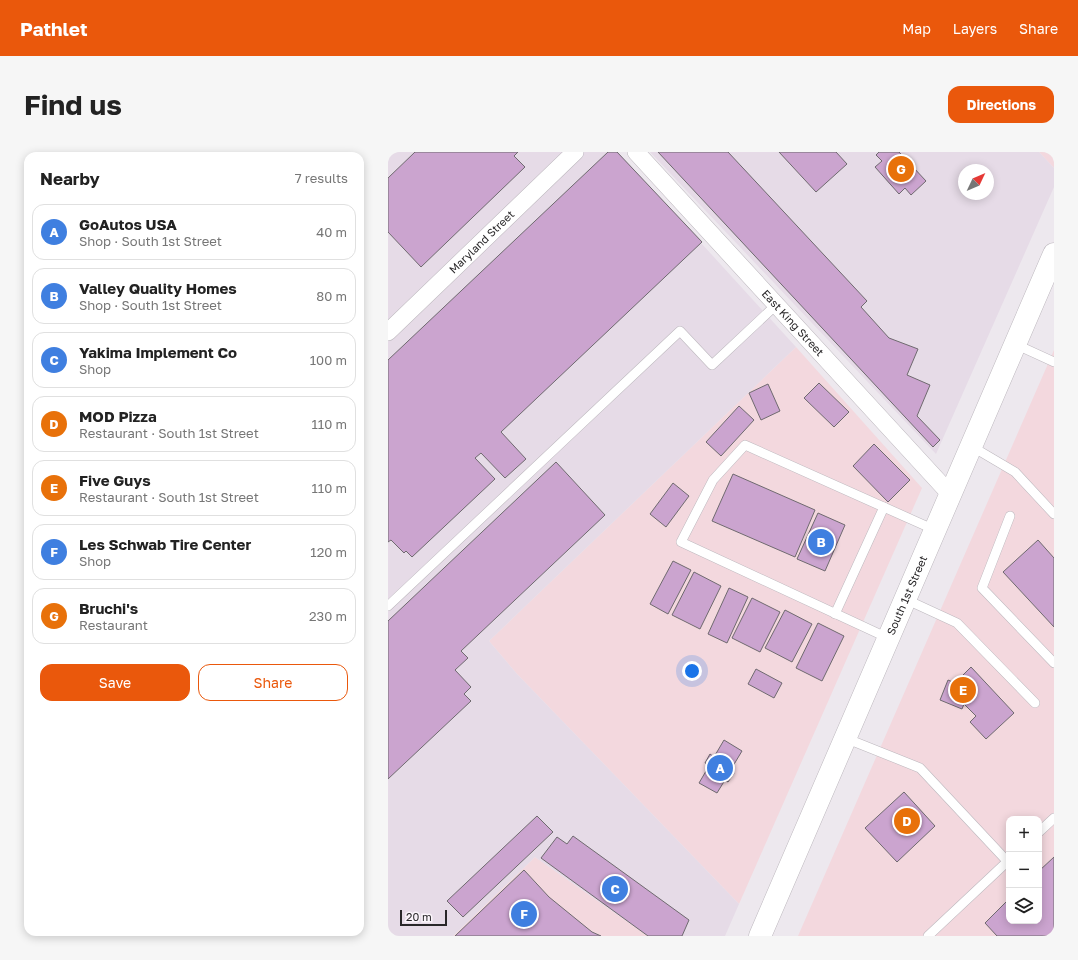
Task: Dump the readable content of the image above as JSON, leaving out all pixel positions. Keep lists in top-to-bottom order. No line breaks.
{"streets":{"main road":["South 1st Street"],"street":["Maryland Street","East King Street"]},"crossings":[["East King Street","South 1st Street"]],"scale_bar":"20 m","north":"top right","page":{"header":"Pathlet","nav":["Map","Layers","Share"],"buttons":["Directions",["Save","Share"]],"title":"Find us","heading":["Nearby","7 results"],"pins":["G","B","E","A","D","C","F"],"list":[{"mark":"A","name":"GoAutos USA","note":"Shop · South 1st Street","value":"40 m"},{"mark":"B","name":"Valley Quality Homes","note":"Shop · South 1st Street","value":"80 m"},{"mark":"C","name":"Yakima Implement Co","note":"Shop","value":"100 m"},{"mark":"D","name":"MOD Pizza","note":"Restaurant · South 1st Street","value":"110 m"},{"mark":"E","name":"Five Guys","note":"Restaurant · South 1st Street","value":"110 m"},{"mark":"F","name":"Les Schwab Tire Center","note":"Shop","value":"120 m"},{"mark":"G","name":"Bruchi's","note":"Restaurant","value":"230 m"}],"map_buttons":["+","−"],"scale":"20 m"}}
